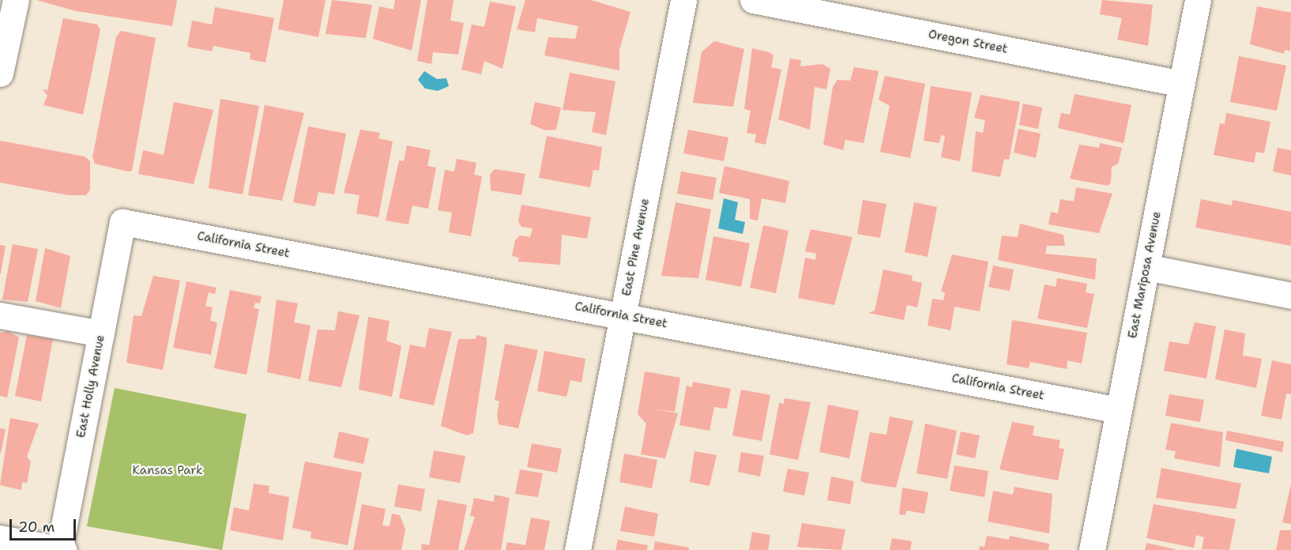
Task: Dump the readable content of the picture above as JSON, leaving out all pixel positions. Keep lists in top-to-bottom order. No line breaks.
{"streets":{"street":["Oregon Street","California Street","East Pine Avenue","East Mariposa Avenue","East Holly Avenue"]},"crossings":[["Oregon Street","East Mariposa Avenue"],["California Street","East Pine Avenue"],["California Street","East Mariposa Avenue"],["California Street","East Holly Avenue"]],"parks":["Kansas Park"],"scale_bar":"20 m"}
